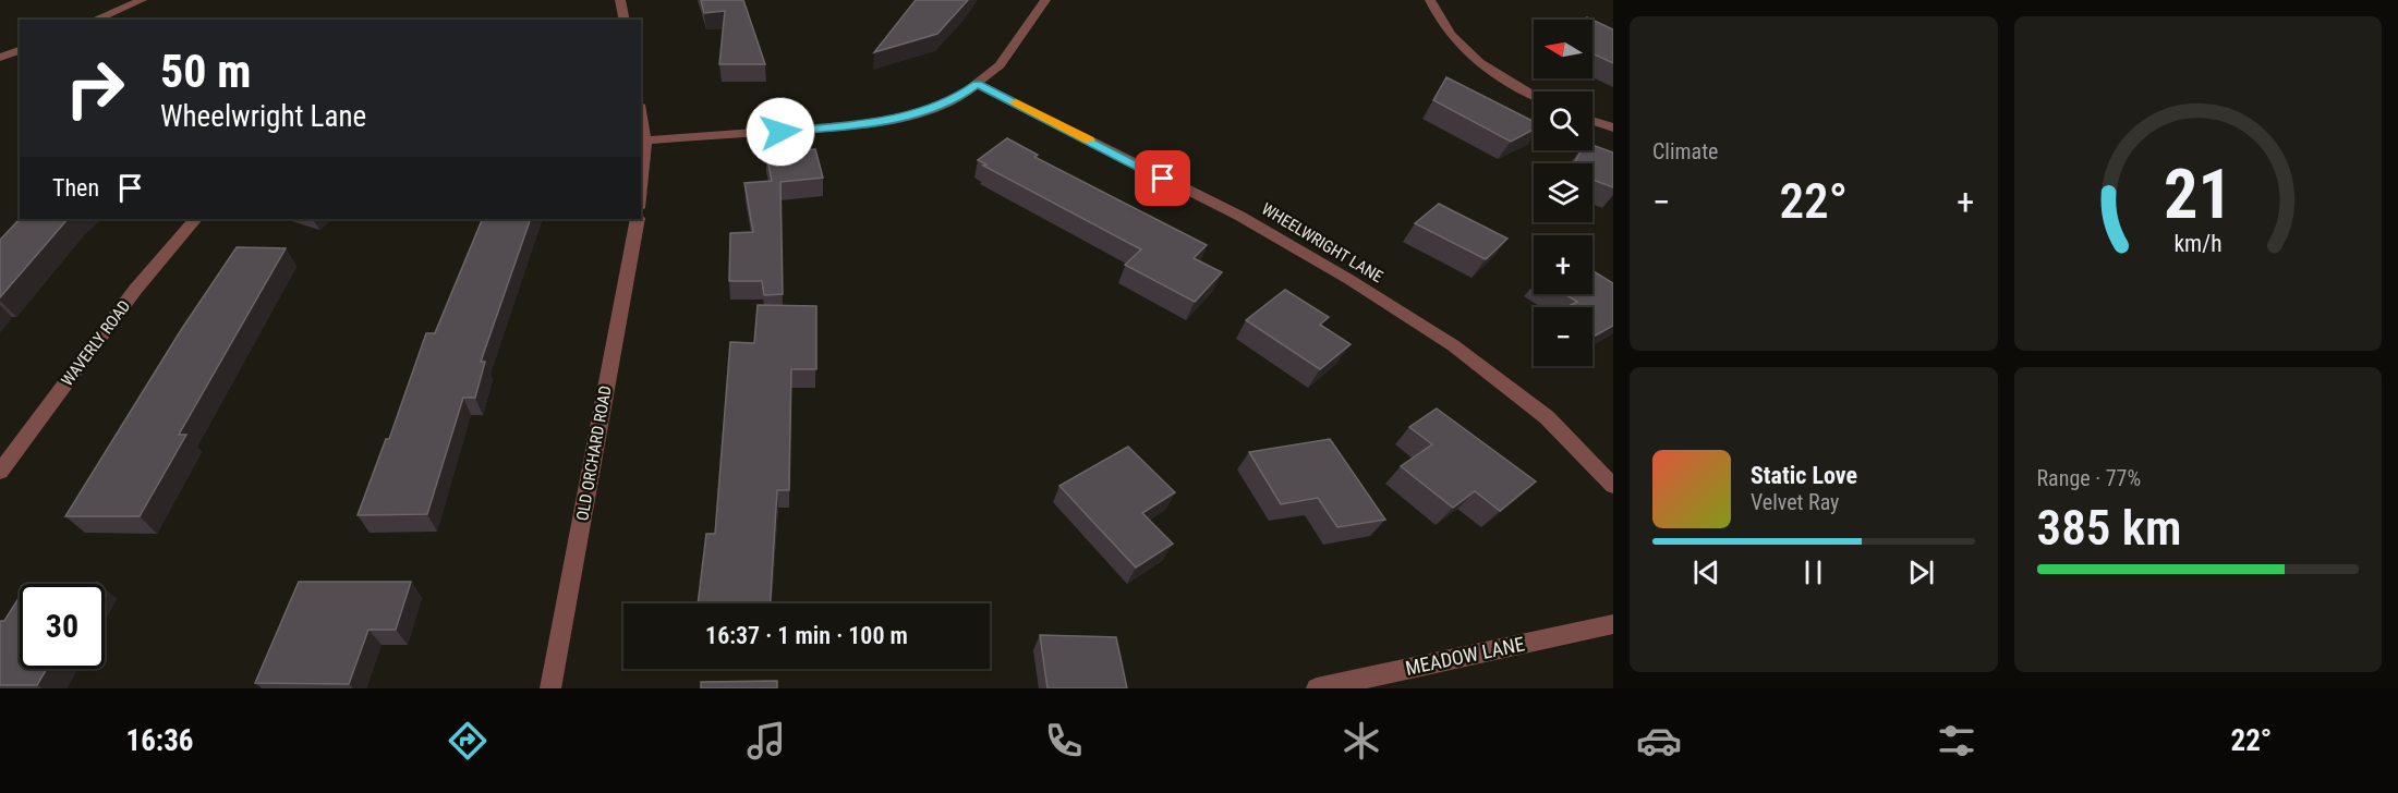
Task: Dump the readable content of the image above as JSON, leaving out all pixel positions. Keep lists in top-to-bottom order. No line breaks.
{"streets":{"street":["WHEELWRIGHT LANE","WAVERLY ROAD","OLD ORCHARD ROAD","MEADOW LANE"]},"north":"left","page":{"tile":["Climate",["Range · 77%","385 km"]],"map_buttons":["+","−"],"turn":["50 m","Wheelwright Lane"],"then":"Then","heat":["−","22°","+"],"song":["Static Love","Velvet Ray"],"limit":"30","trip":"16:37 · 1 min · 100 m","tabs":["16:36","22°"],"gauge":["21","km/h"]}}
